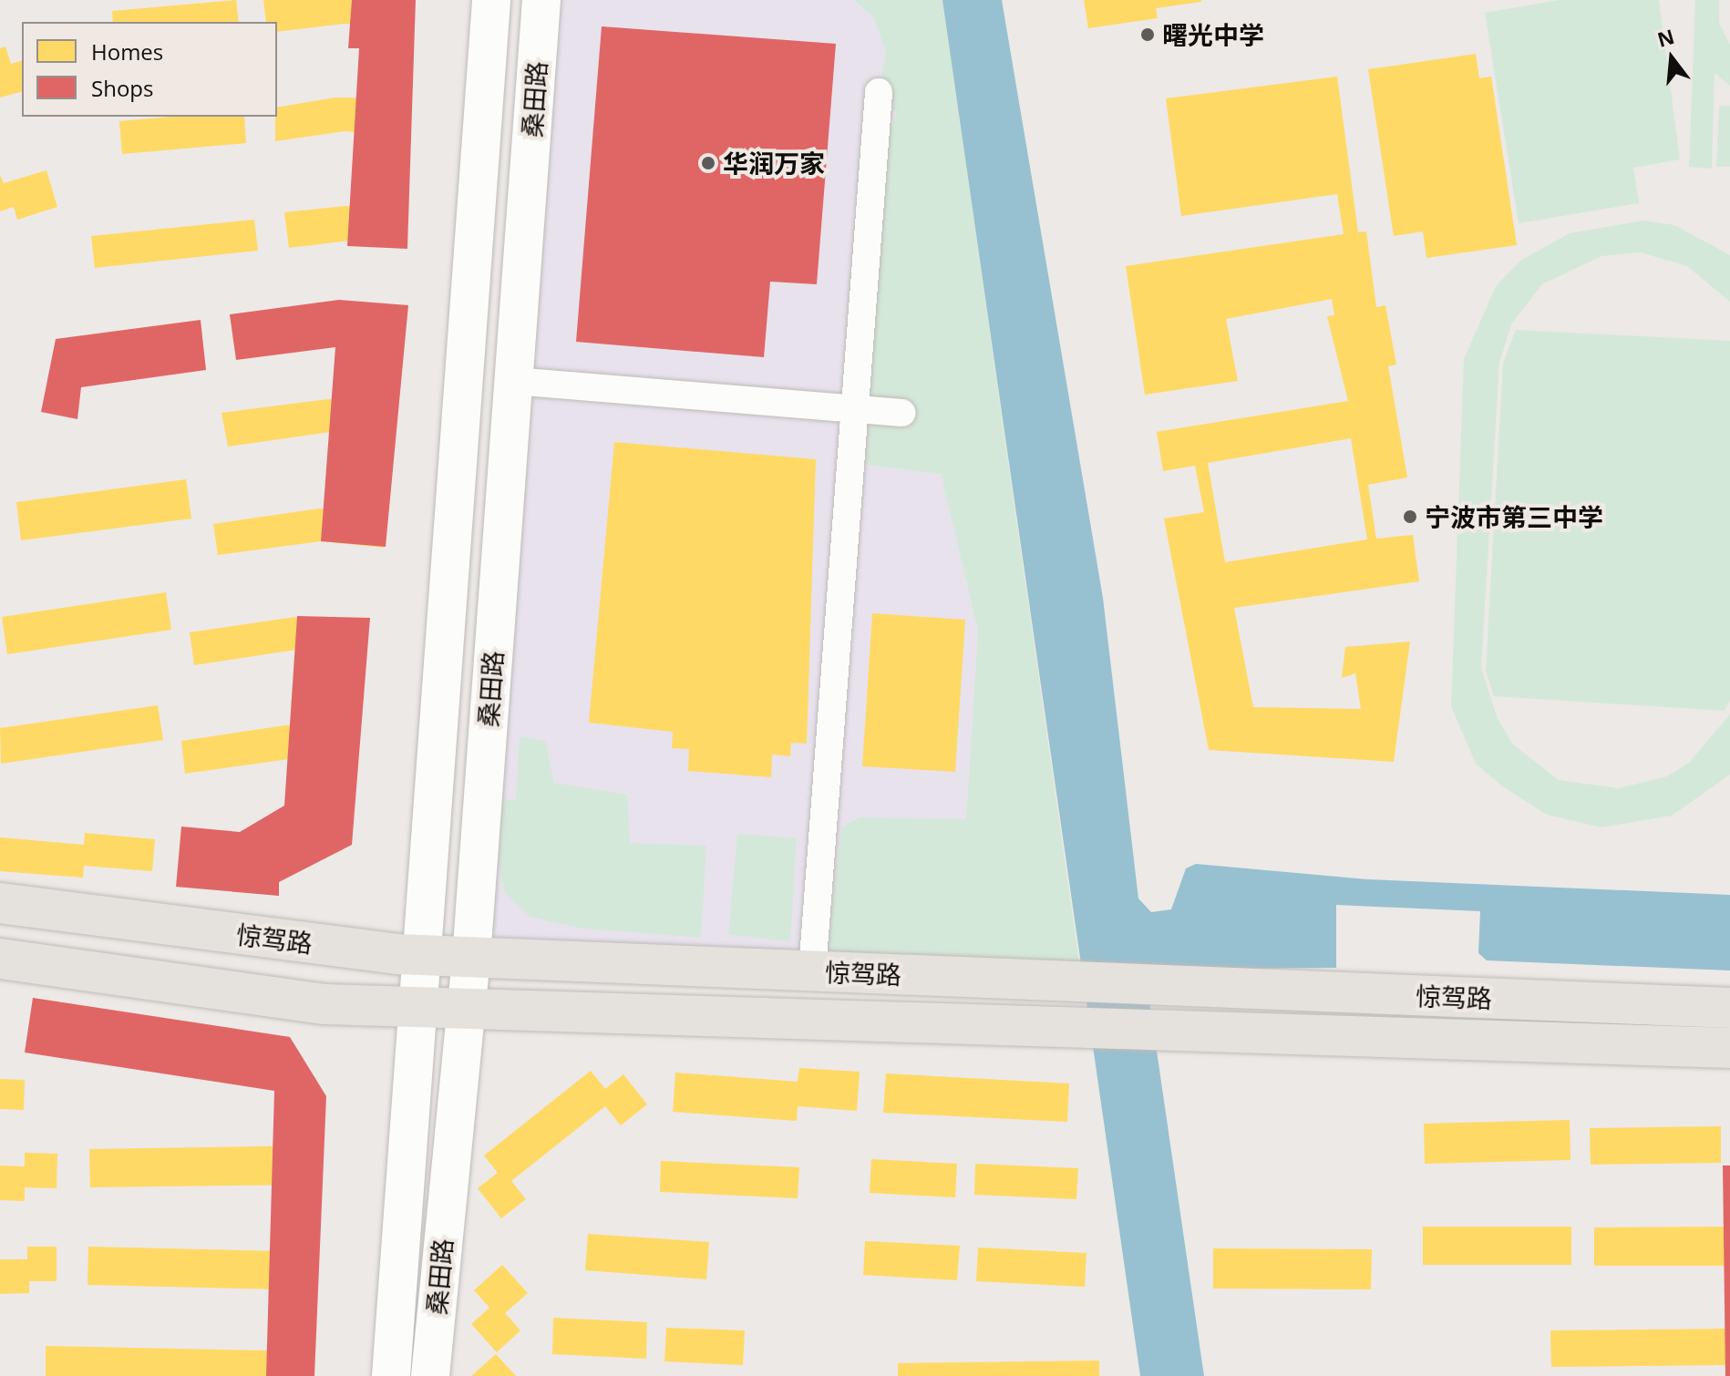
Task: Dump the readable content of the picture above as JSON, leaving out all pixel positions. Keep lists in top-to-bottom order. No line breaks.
{"streets":{"main road":["桑田路","惊驾路"]},"crossings":[["桑田路","惊驾路"]],"places":["曙光中学","华润万家","宁波市第三中学"],"legend":["Homes","Shops"],"north":"top"}
